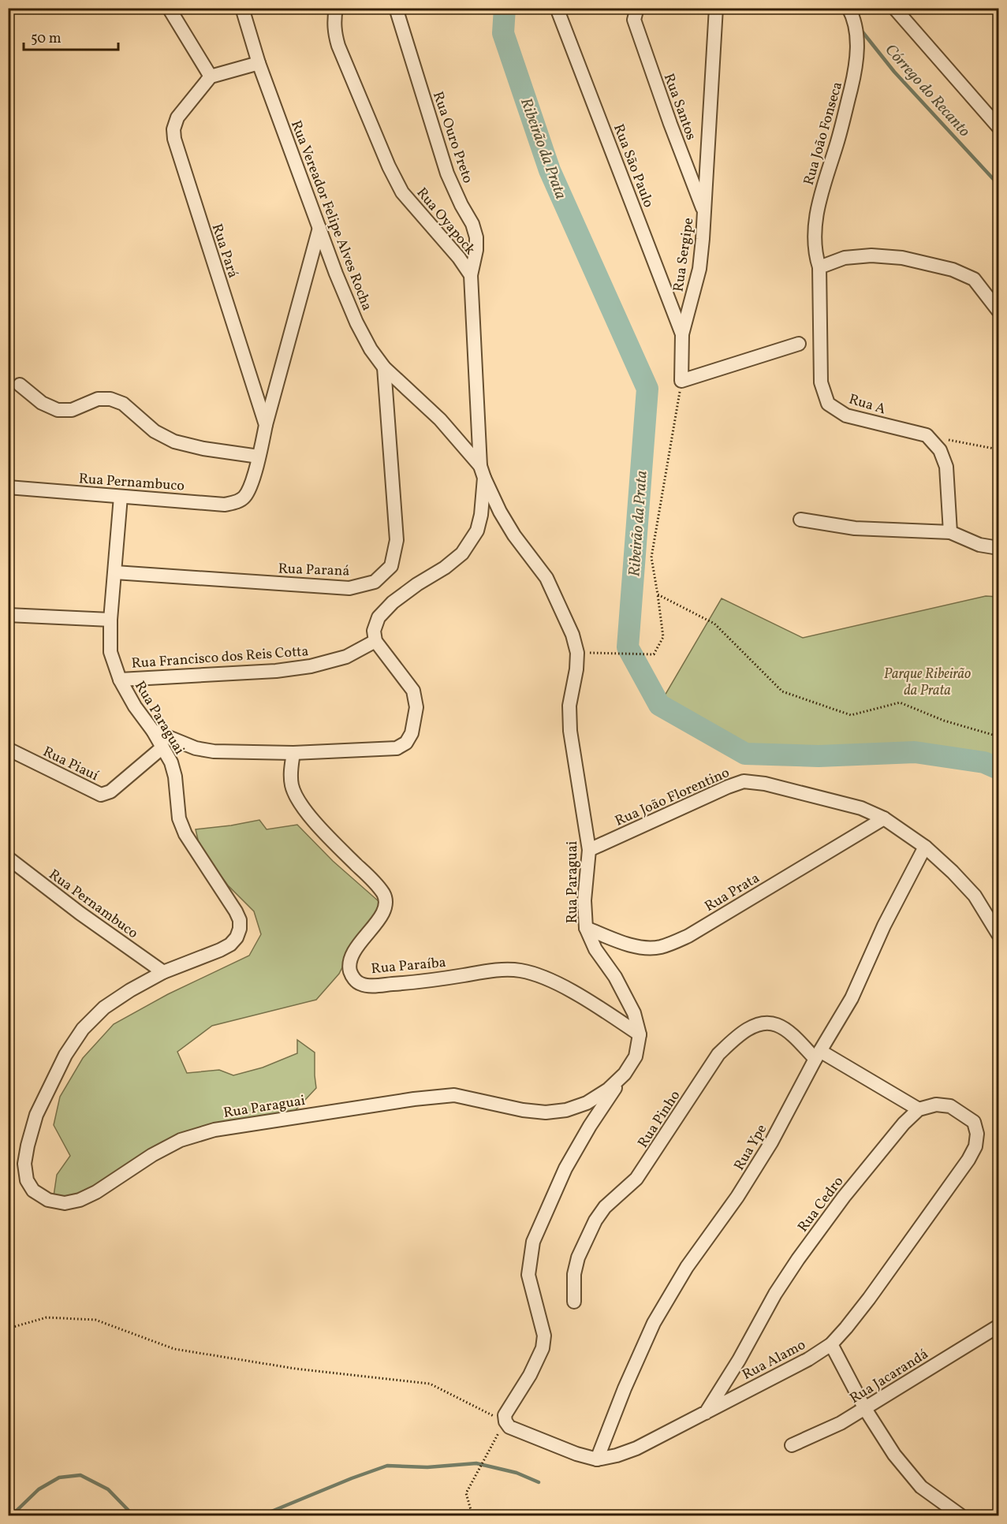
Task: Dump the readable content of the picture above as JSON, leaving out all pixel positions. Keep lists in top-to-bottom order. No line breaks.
{"streets":{"street":["Rua Santos","Rua João Fonseca","Rua Ouro Preto","Rua São Paulo","Rua Vereador Felipe Alves Rocha","Rua Oyapock","Rua Pará","Rua Sergipe","Rua A","Rua Pernambuco","Rua Paraná","Rua Francisco dos Reis Cotta","Rua Paraguai","Rua Piauí","Rua João Florentino","Rua Prata","Rua Paraíba","Rua Pinho","Rua Ype","Rua Cedro","Rua Alamo","Rua Jacarandá"]},"crossings":[["Rua Santos","Rua Sergipe"],["Rua João Fonseca","Rua A"],["Rua Ouro Preto","Rua Oyapock"],["Rua São Paulo","Rua Sergipe"],["Rua Vereador Felipe Alves Rocha","Rua Oyapock"],["Rua Vereador Felipe Alves Rocha","Rua Paraná"],["Rua Vereador Felipe Alves Rocha","Rua Paraguai"],["Rua Oyapock","Rua Paraguai"],["Rua Pernambuco","Rua Paraguai"],["Rua Paraná","Rua Paraguai"],["Rua Francisco dos Reis Cotta","Rua Paraguai"],["Rua Paraguai","Rua Piauí"],["Rua Paraguai","Rua João Florentino"],["Rua Paraguai","Rua Prata"],["Rua Paraguai","Rua Paraíba"],["Rua João Florentino","Rua Prata"],["Rua João Florentino","Rua Ype"],["Rua Pinho","Rua Ype"],["Rua Pinho","Rua Cedro"],["Rua Pinho","Rua Alamo"],["Rua Ype","Rua Alamo"],["Rua Cedro","Rua Alamo"]],"water":["Córrego do Recanto","Ribeirão da Prata"],"parks":["Parque Ribeirão da Prata"],"scale_bar":"50 m"}
